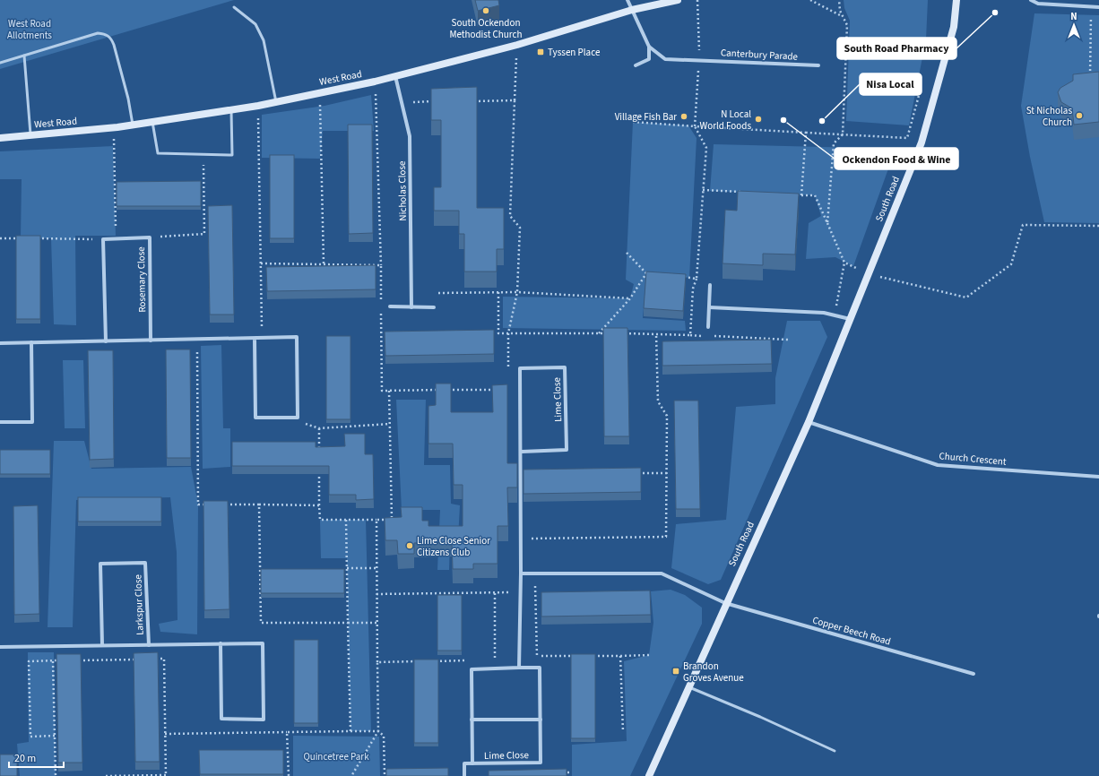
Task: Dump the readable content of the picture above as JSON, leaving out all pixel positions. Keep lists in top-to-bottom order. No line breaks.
{"streets":{"main road":["West Road","South Road"],"street":["Canterbury Parade","Nicholas Close","Rosemary Close","Lime Close","Church Crescent","Larkspur Close","Copper Beech Road"]},"crossings":[["Canterbury Parade","West Road"],["West Road","Nicholas Close"],["South Road","Church Crescent"],["South Road","Copper Beech Road"]],"parks":["West Road Allotments","Quincetree Park"],"places":{"other":["South Ockendon Methodist Church","South Road Pharmacy","St Nicholas Church","Village Fish Bar","N Local World Foods","Ockendon Food & Wine","Nisa Local","Lime Close Senior Citizens Club"],"transit":["Tyssen Place","Brandon Groves Avenue"]},"scale_bar":"20 m","north":"top"}
